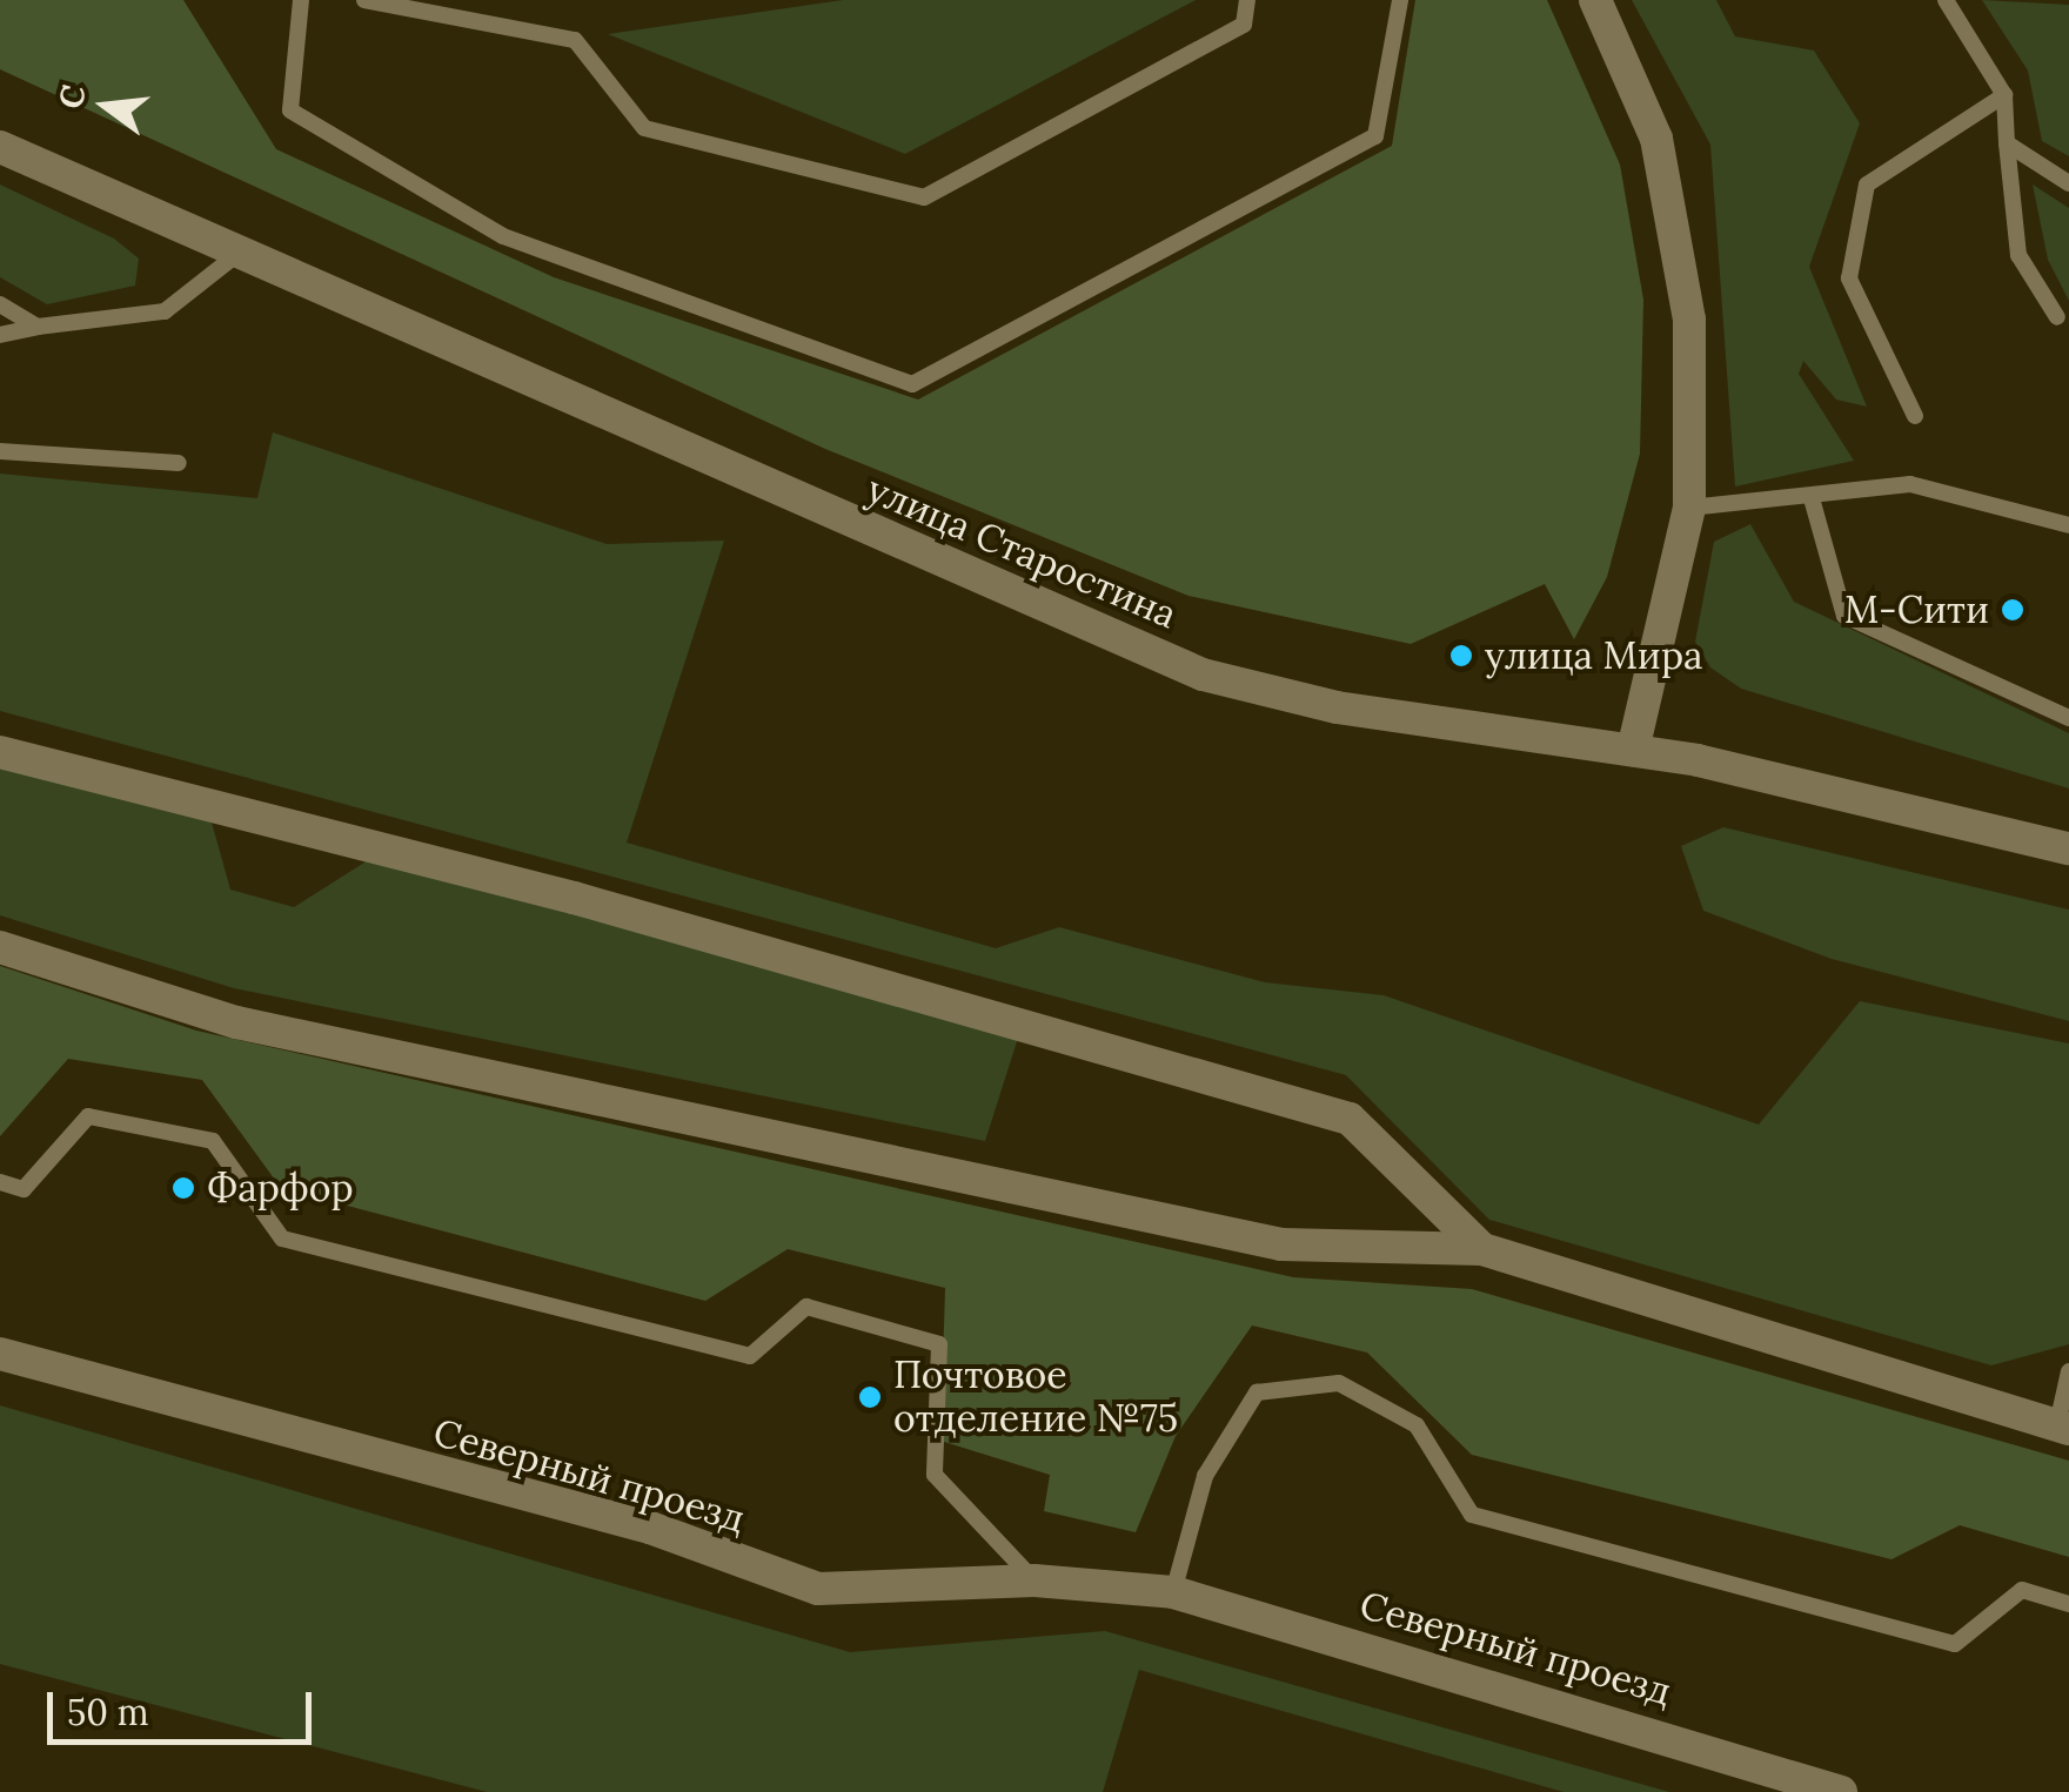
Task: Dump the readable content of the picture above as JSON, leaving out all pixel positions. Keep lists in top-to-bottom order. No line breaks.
{"streets":{"street":["улица Старостина","Северный проезд"]},"places":["М-Сити","улица Мира","Фарфор","Почтовое отделение №75"],"scale_bar":"50 m","north":"left"}
